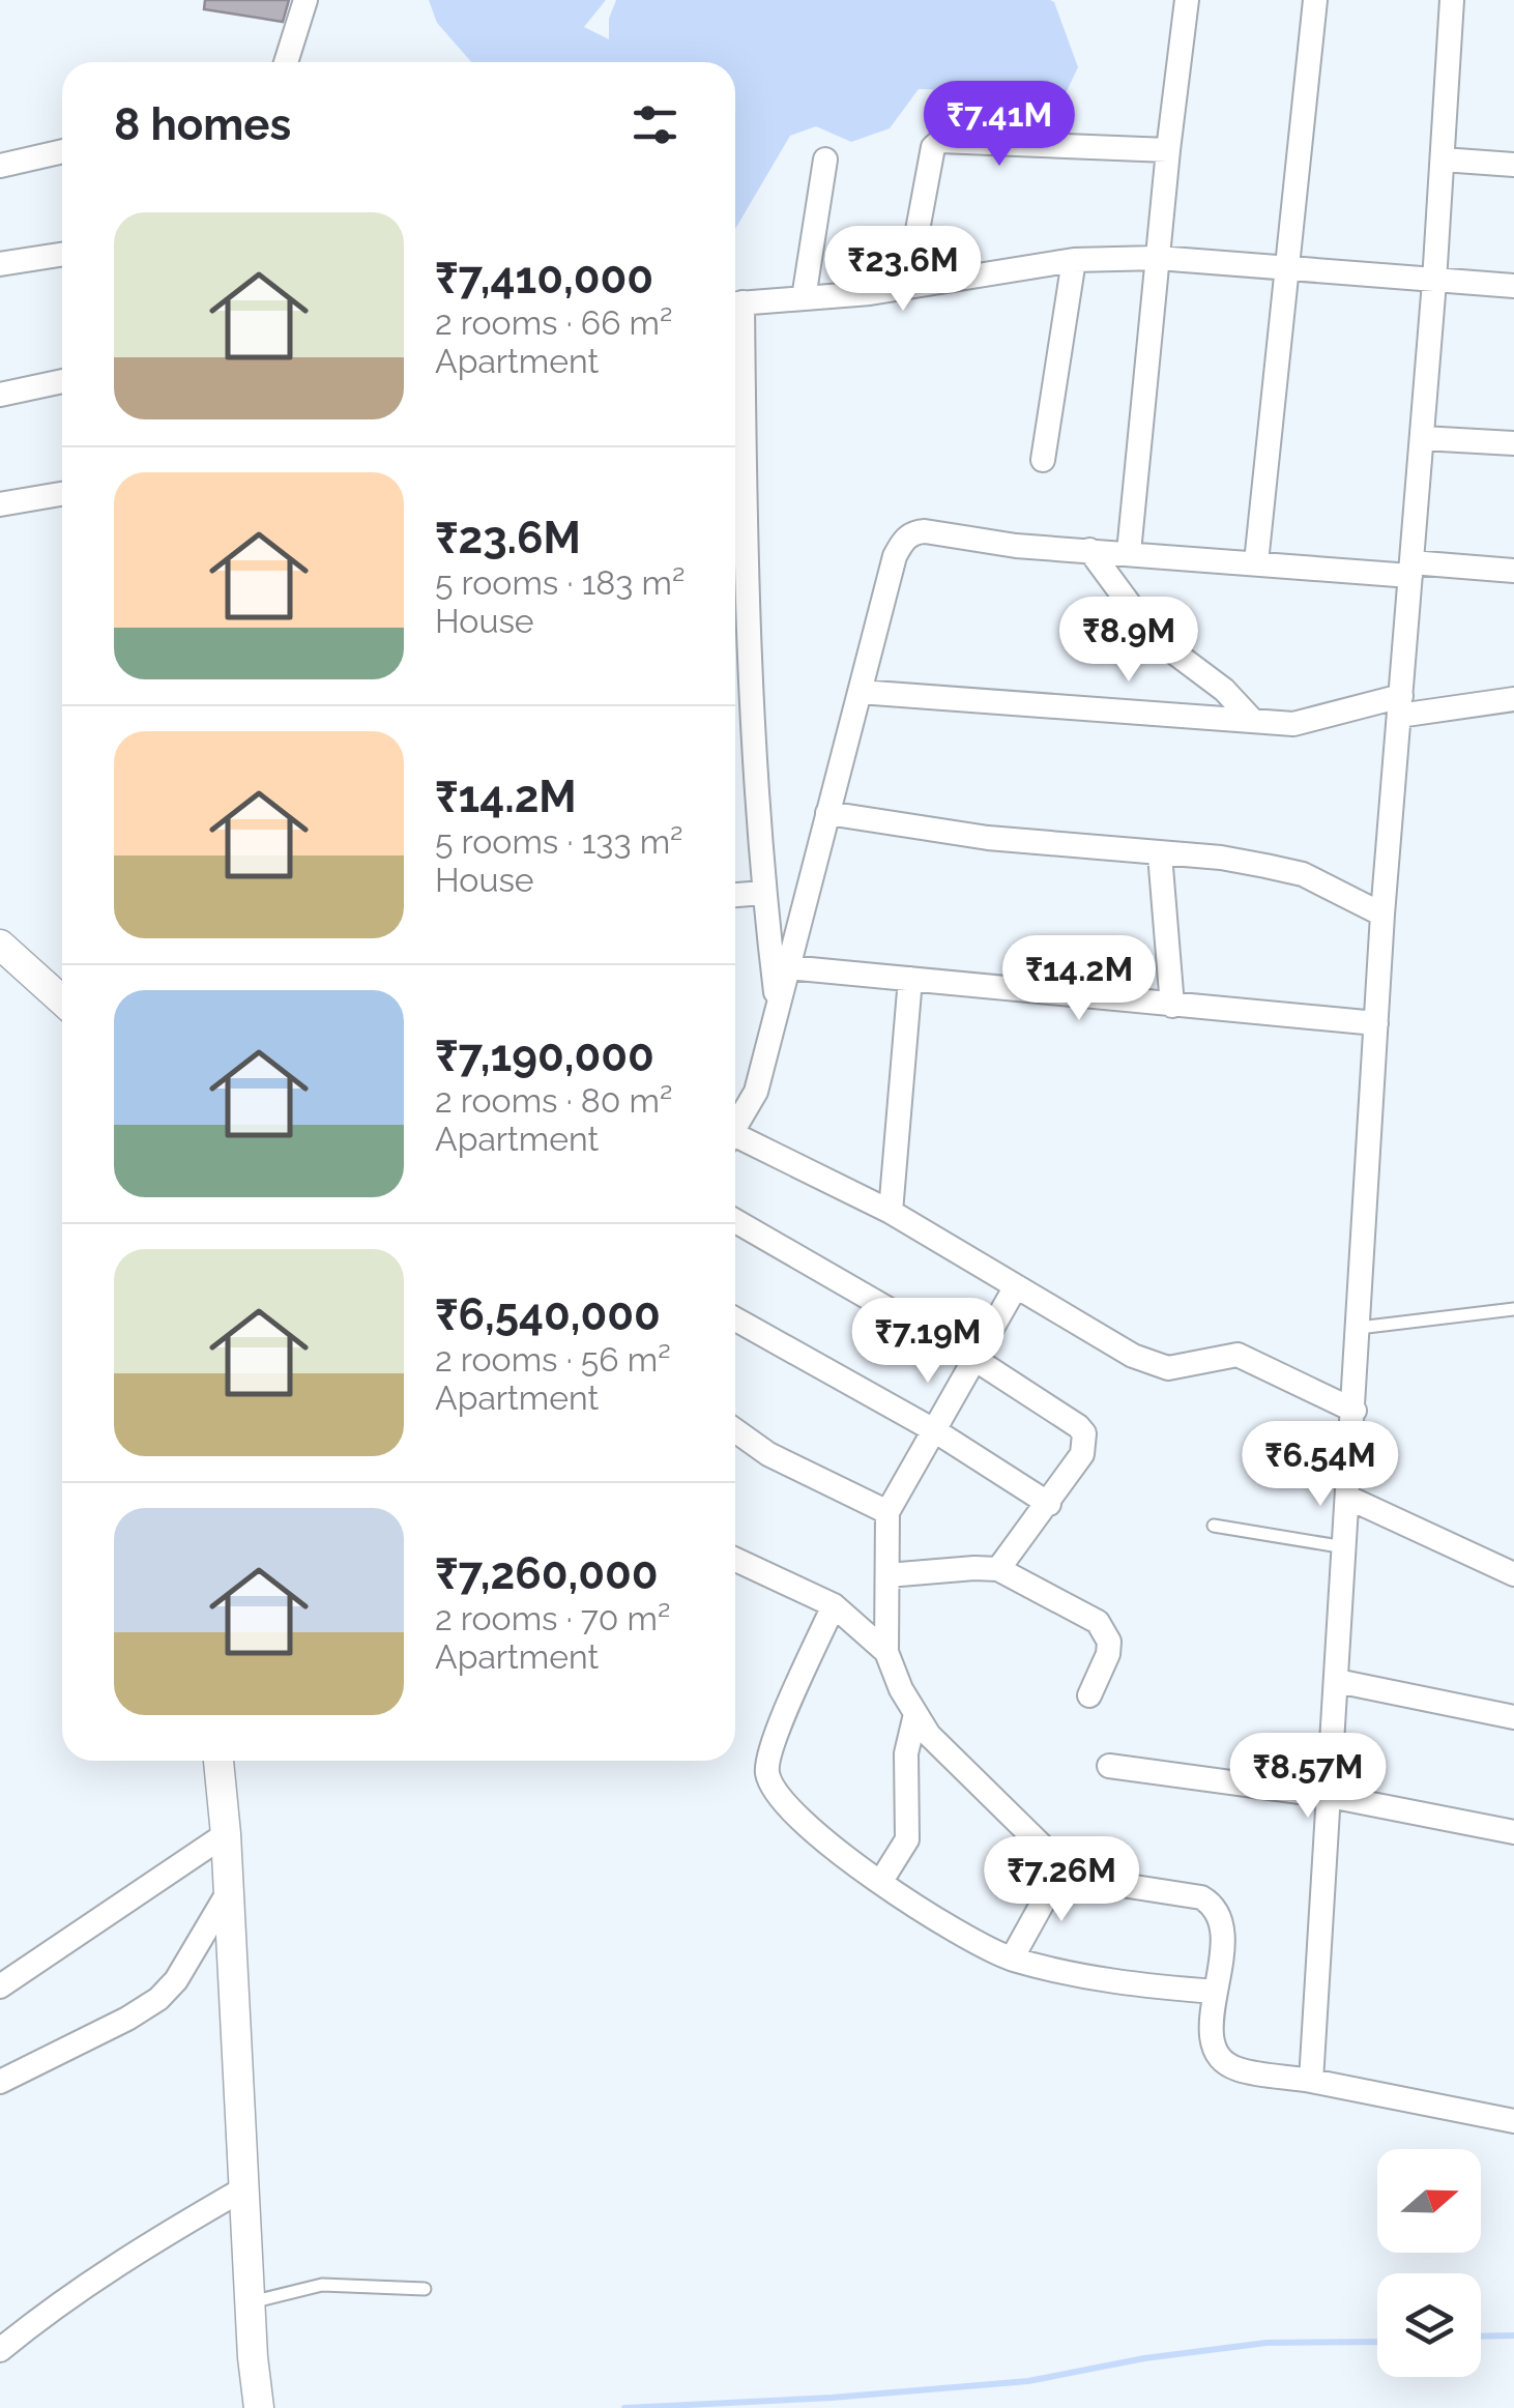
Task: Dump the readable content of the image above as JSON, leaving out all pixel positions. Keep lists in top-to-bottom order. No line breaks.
{"north":"right","page":{"heading":"8 homes","price":["₹7.41M","₹23.6M","₹8.9M","₹14.2M","₹7.19M","₹6.54M","₹8.57M","₹7.26M"],"list":[{"name":"₹7,410,000","note":"2 rooms · 66 m² · Apartment"},{"name":"₹23.6M","note":"5 rooms · 183 m² · House"},{"name":"₹14.2M","note":"5 rooms · 133 m² · House"},{"name":"₹7,190,000","note":"2 rooms · 80 m² · Apartment"},{"name":"₹6,540,000","note":"2 rooms · 56 m² · Apartment"},{"name":"₹7,260,000","note":"2 rooms · 70 m² · Apartment"}]}}
